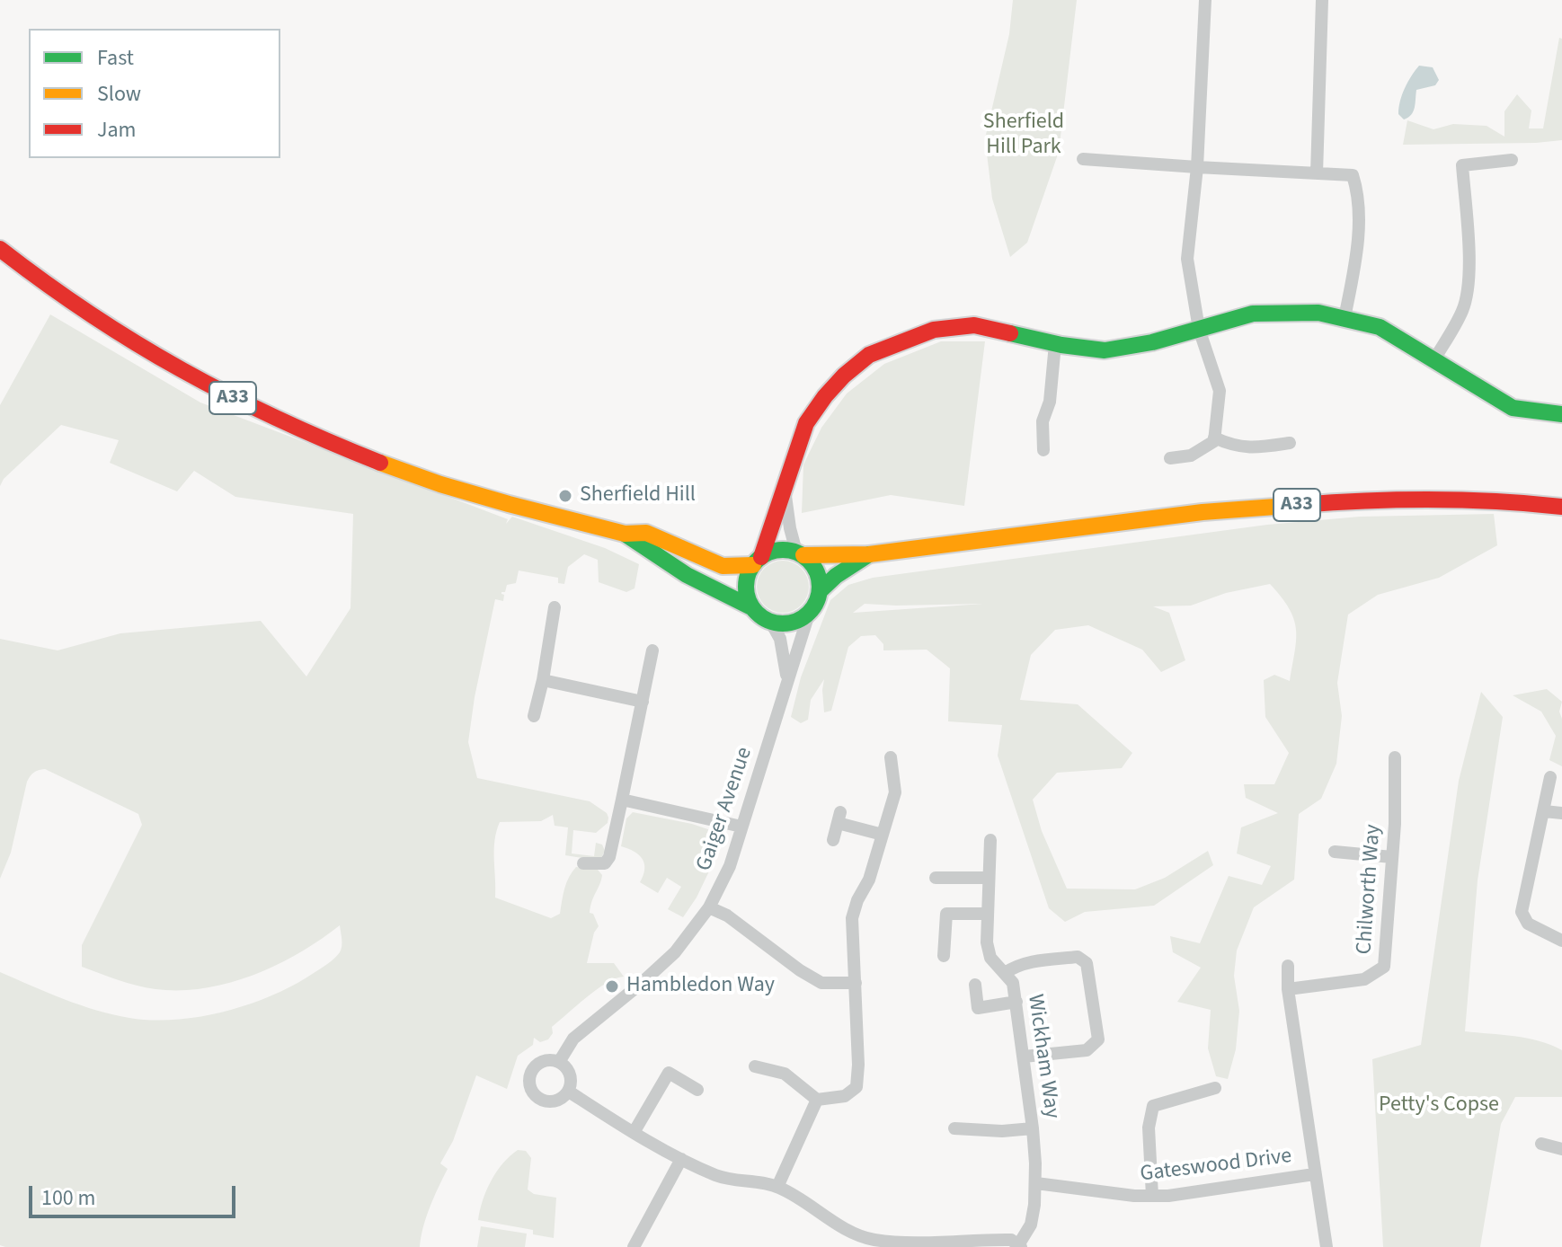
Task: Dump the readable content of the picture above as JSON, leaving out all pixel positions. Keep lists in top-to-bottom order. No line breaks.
{"streets":{"main road":["A33"],"street":["Gaiger Avenue","Chilworth Way","Wickham Way","Gateswood Drive"]},"crossings":[["A33","Gaiger Avenue"],["Wickham Way","Gateswood Drive"]],"parks":["Sherfield Hill Park","Petty's Copse"],"places":["Sherfield Hill","Hambledon Way"],"legend":["Fast","Slow","Jam"],"scale_bar":"100 m"}
